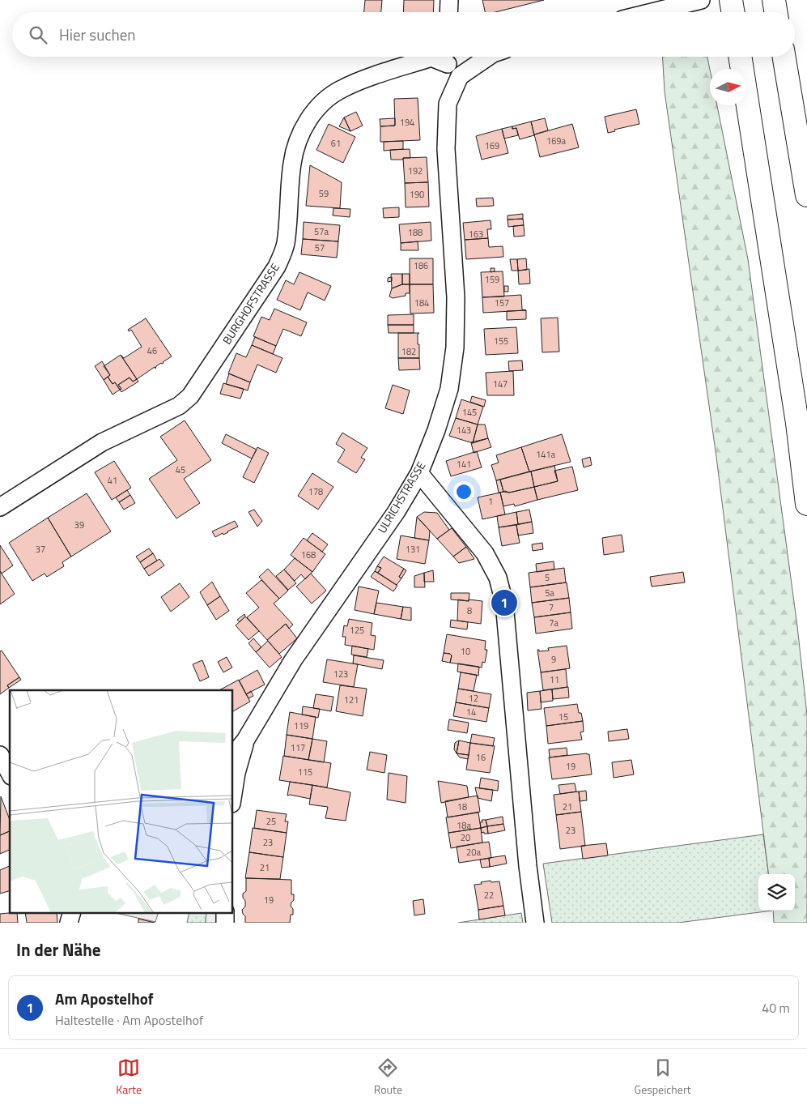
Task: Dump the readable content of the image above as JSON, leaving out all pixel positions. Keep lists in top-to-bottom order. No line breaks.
{"streets":{"street":["BURGHOFSTRASSE","ULRICHSTRASSE"]},"house_numbers":["194","169a","61","169","192","59","190","57a","188","163","57","186","159","184","157","155","46","182","147","145","143","141a","141","45","41","178","1","39","37","131","168","5","5a","7","8","7a","125","10","9","123","11","12","121","14","15","119","117","16","19","115","18","21","25","18a","23","20","23","20a","21","22","19"],"north":"right","page":{"search":"Hier suchen","pins":"1","heading":"In der Nähe","list":[{"mark":"1","name":"Am Apostelhof","note":"Haltestelle · Am Apostelhof","value":"40 m"}],"nav":["Karte","Route","Gespeichert"]}}
